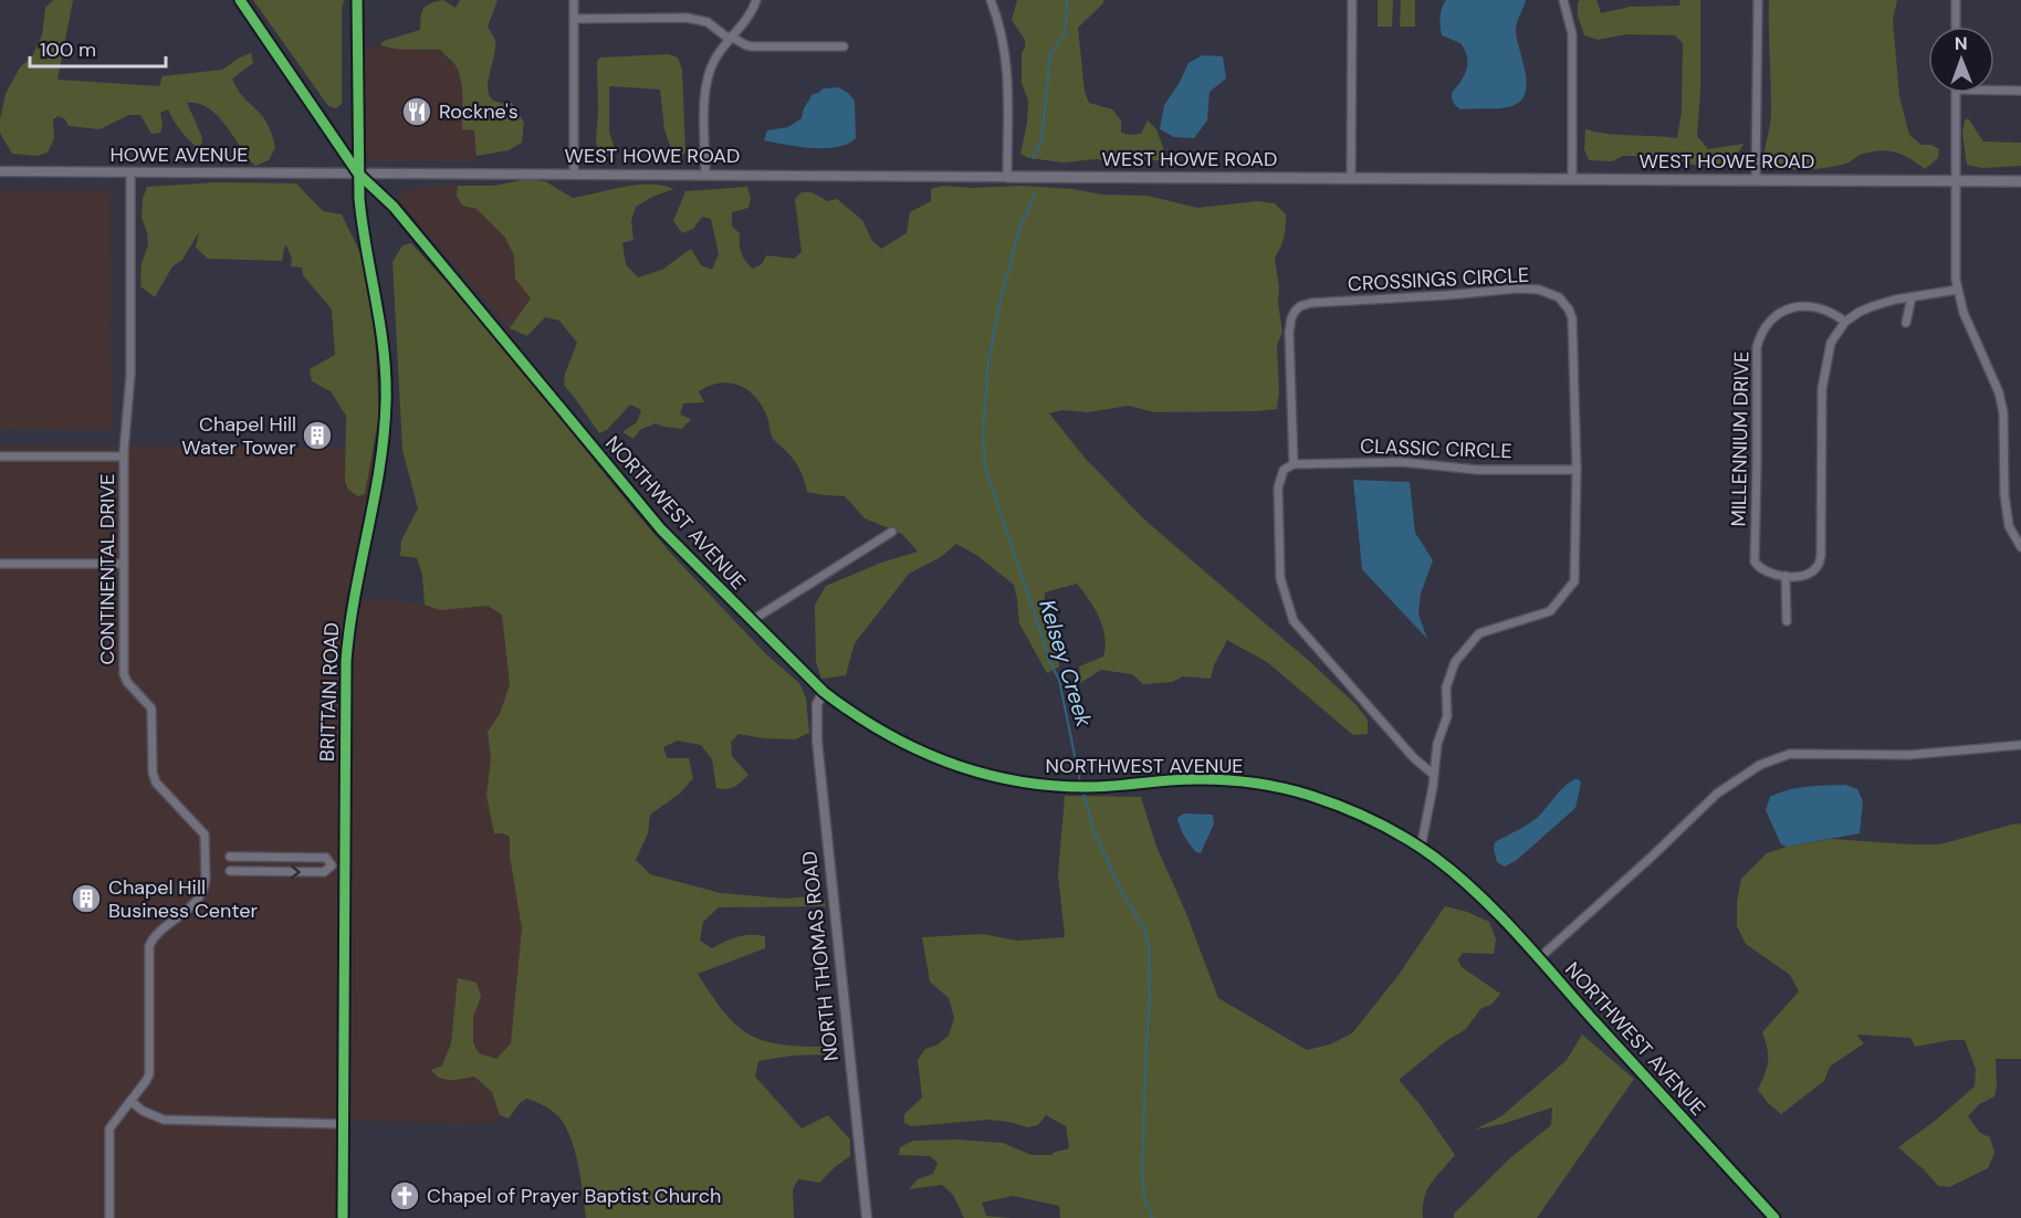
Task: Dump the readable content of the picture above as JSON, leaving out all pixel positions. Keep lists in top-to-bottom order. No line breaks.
{"streets":{"main road":["WEST HOWE ROAD"],"street":["HOWE AVENUE","CROSSINGS CIRCLE","MILLENNIUM DRIVE","CLASSIC CIRCLE","NORTHWEST AVENUE","CONTINENTAL DRIVE","BRITTAIN ROAD","NORTH THOMAS ROAD"]},"crossings":[["HOWE AVENUE","WEST HOWE ROAD"],["HOWE AVENUE","NORTHWEST AVENUE"],["HOWE AVENUE","CONTINENTAL DRIVE"],["HOWE AVENUE","BRITTAIN ROAD"],["WEST HOWE ROAD","NORTHWEST AVENUE"],["WEST HOWE ROAD","BRITTAIN ROAD"],["CROSSINGS CIRCLE","CLASSIC CIRCLE"],["CROSSINGS CIRCLE","NORTHWEST AVENUE"],["NORTHWEST AVENUE","BRITTAIN ROAD"],["NORTHWEST AVENUE","NORTH THOMAS ROAD"]],"water":["Kelsey Creek"],"places":{"restaurant":["Rockne's"],"building":["Chapel Hill Water Tower","Chapel Hill Business Center"],"church":["Chapel of Prayer Baptist Church"]},"scale_bar":"100 m","north":"top"}
